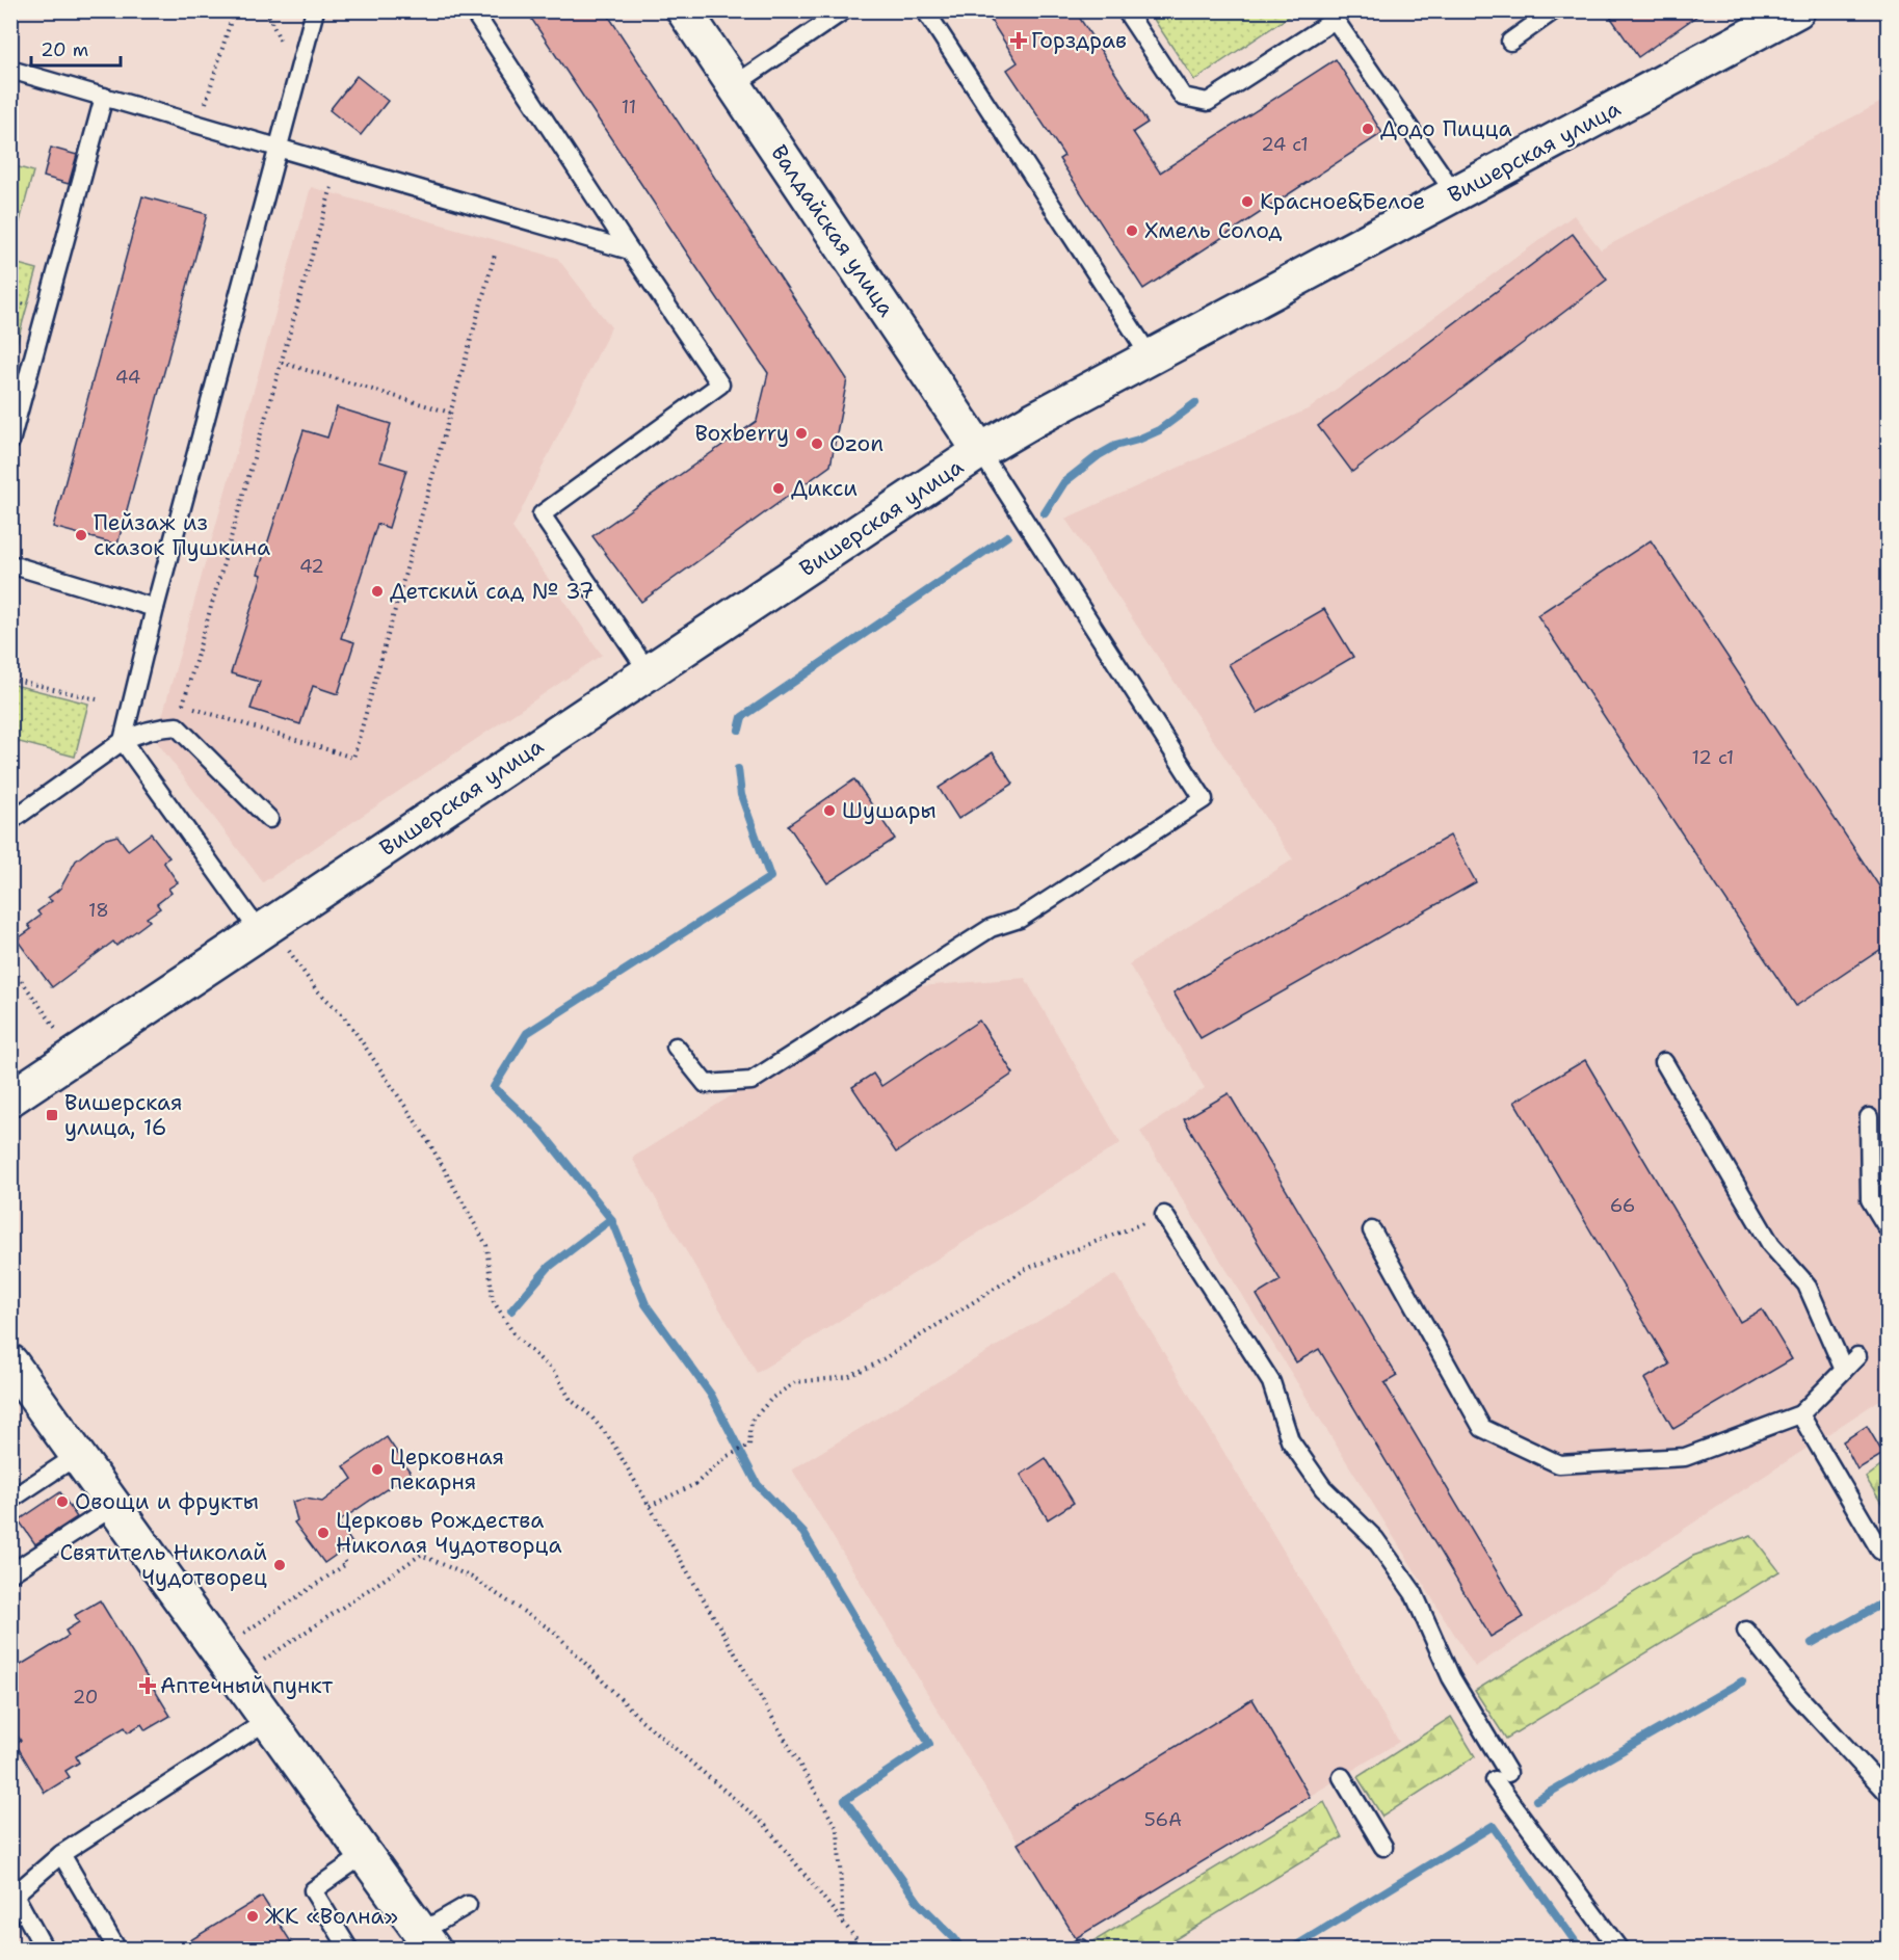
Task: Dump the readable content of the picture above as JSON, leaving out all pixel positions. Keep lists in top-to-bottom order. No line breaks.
{"streets":{"street":["Вишерская улица","Валдайская улица"]},"crossings":[["Вишерская улица","Валдайская улица"]],"places":{"health":["Горздрав","Аптечный пункт"],"other":["Додо Пицца","Красное&Белое","Хмель Солод","Boxberry","Ozon","Дикси","Пейзаж из сказок Пушкина","Детский сад № 37","Шушары","Церковная пекарня","Овощи и фрукты","Церковь Рождества Николая Чудотворца","Святитель Николай Чудотворец","ЖК «Волна»"],"transit":["Вишерская улица, 16"]},"house_numbers":["11","24 с1","44","42","12 с1","18","66","20","56А"],"scale_bar":"20 m"}
